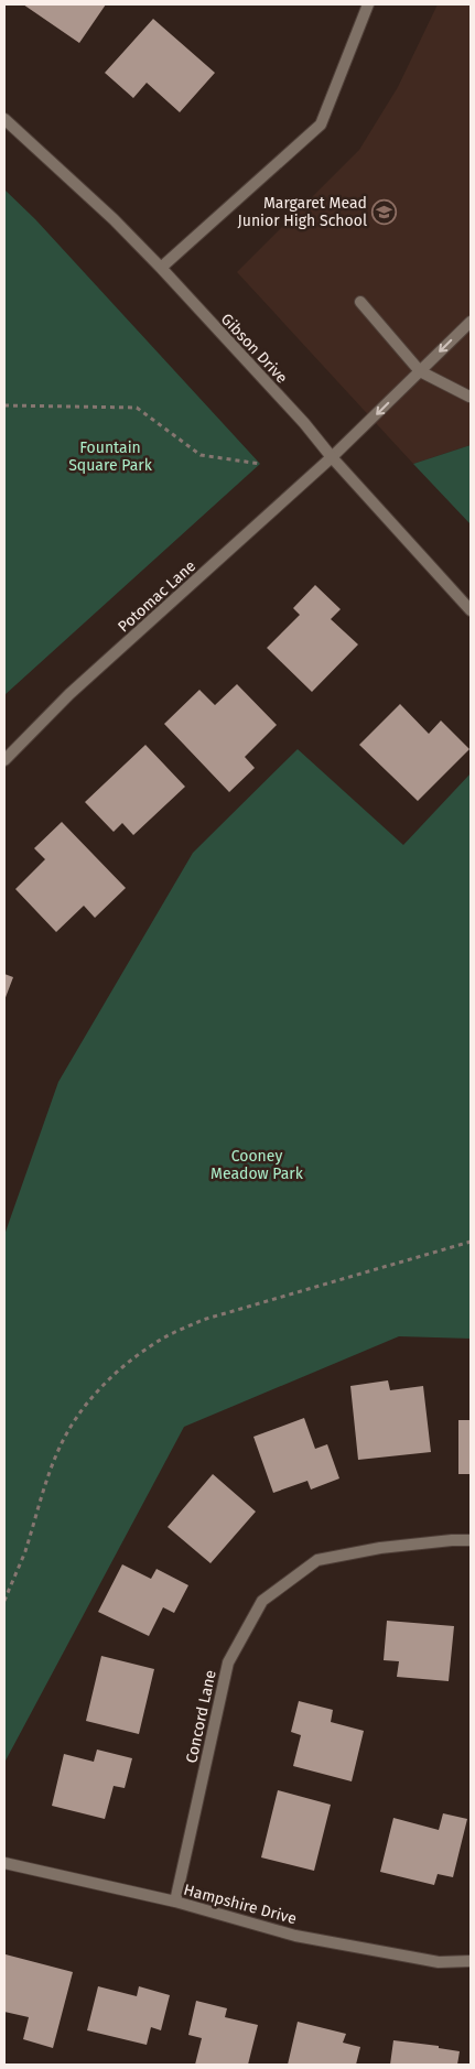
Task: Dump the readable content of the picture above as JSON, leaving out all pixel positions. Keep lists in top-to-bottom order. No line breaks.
{"streets":{"street":["Gibson Drive","Potomac Lane","Concord Lane","Hampshire Drive"]},"crossings":[["Gibson Drive","Potomac Lane"],["Concord Lane","Hampshire Drive"]],"parks":["Fountain Square Park","Cooney Meadow Park"],"places":{"school or university":["Margaret Mead Junior High School"]}}
